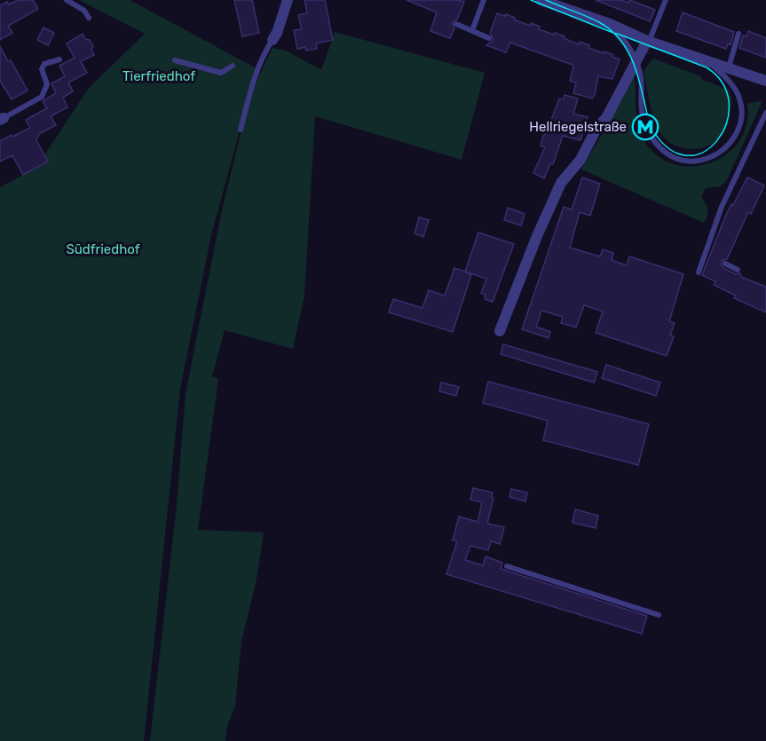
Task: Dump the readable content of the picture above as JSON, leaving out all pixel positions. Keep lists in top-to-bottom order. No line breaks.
{"parks":["Tierfriedhof","Südfriedhof"],"places":{"metro station":["Hellriegelstraße"]}}
